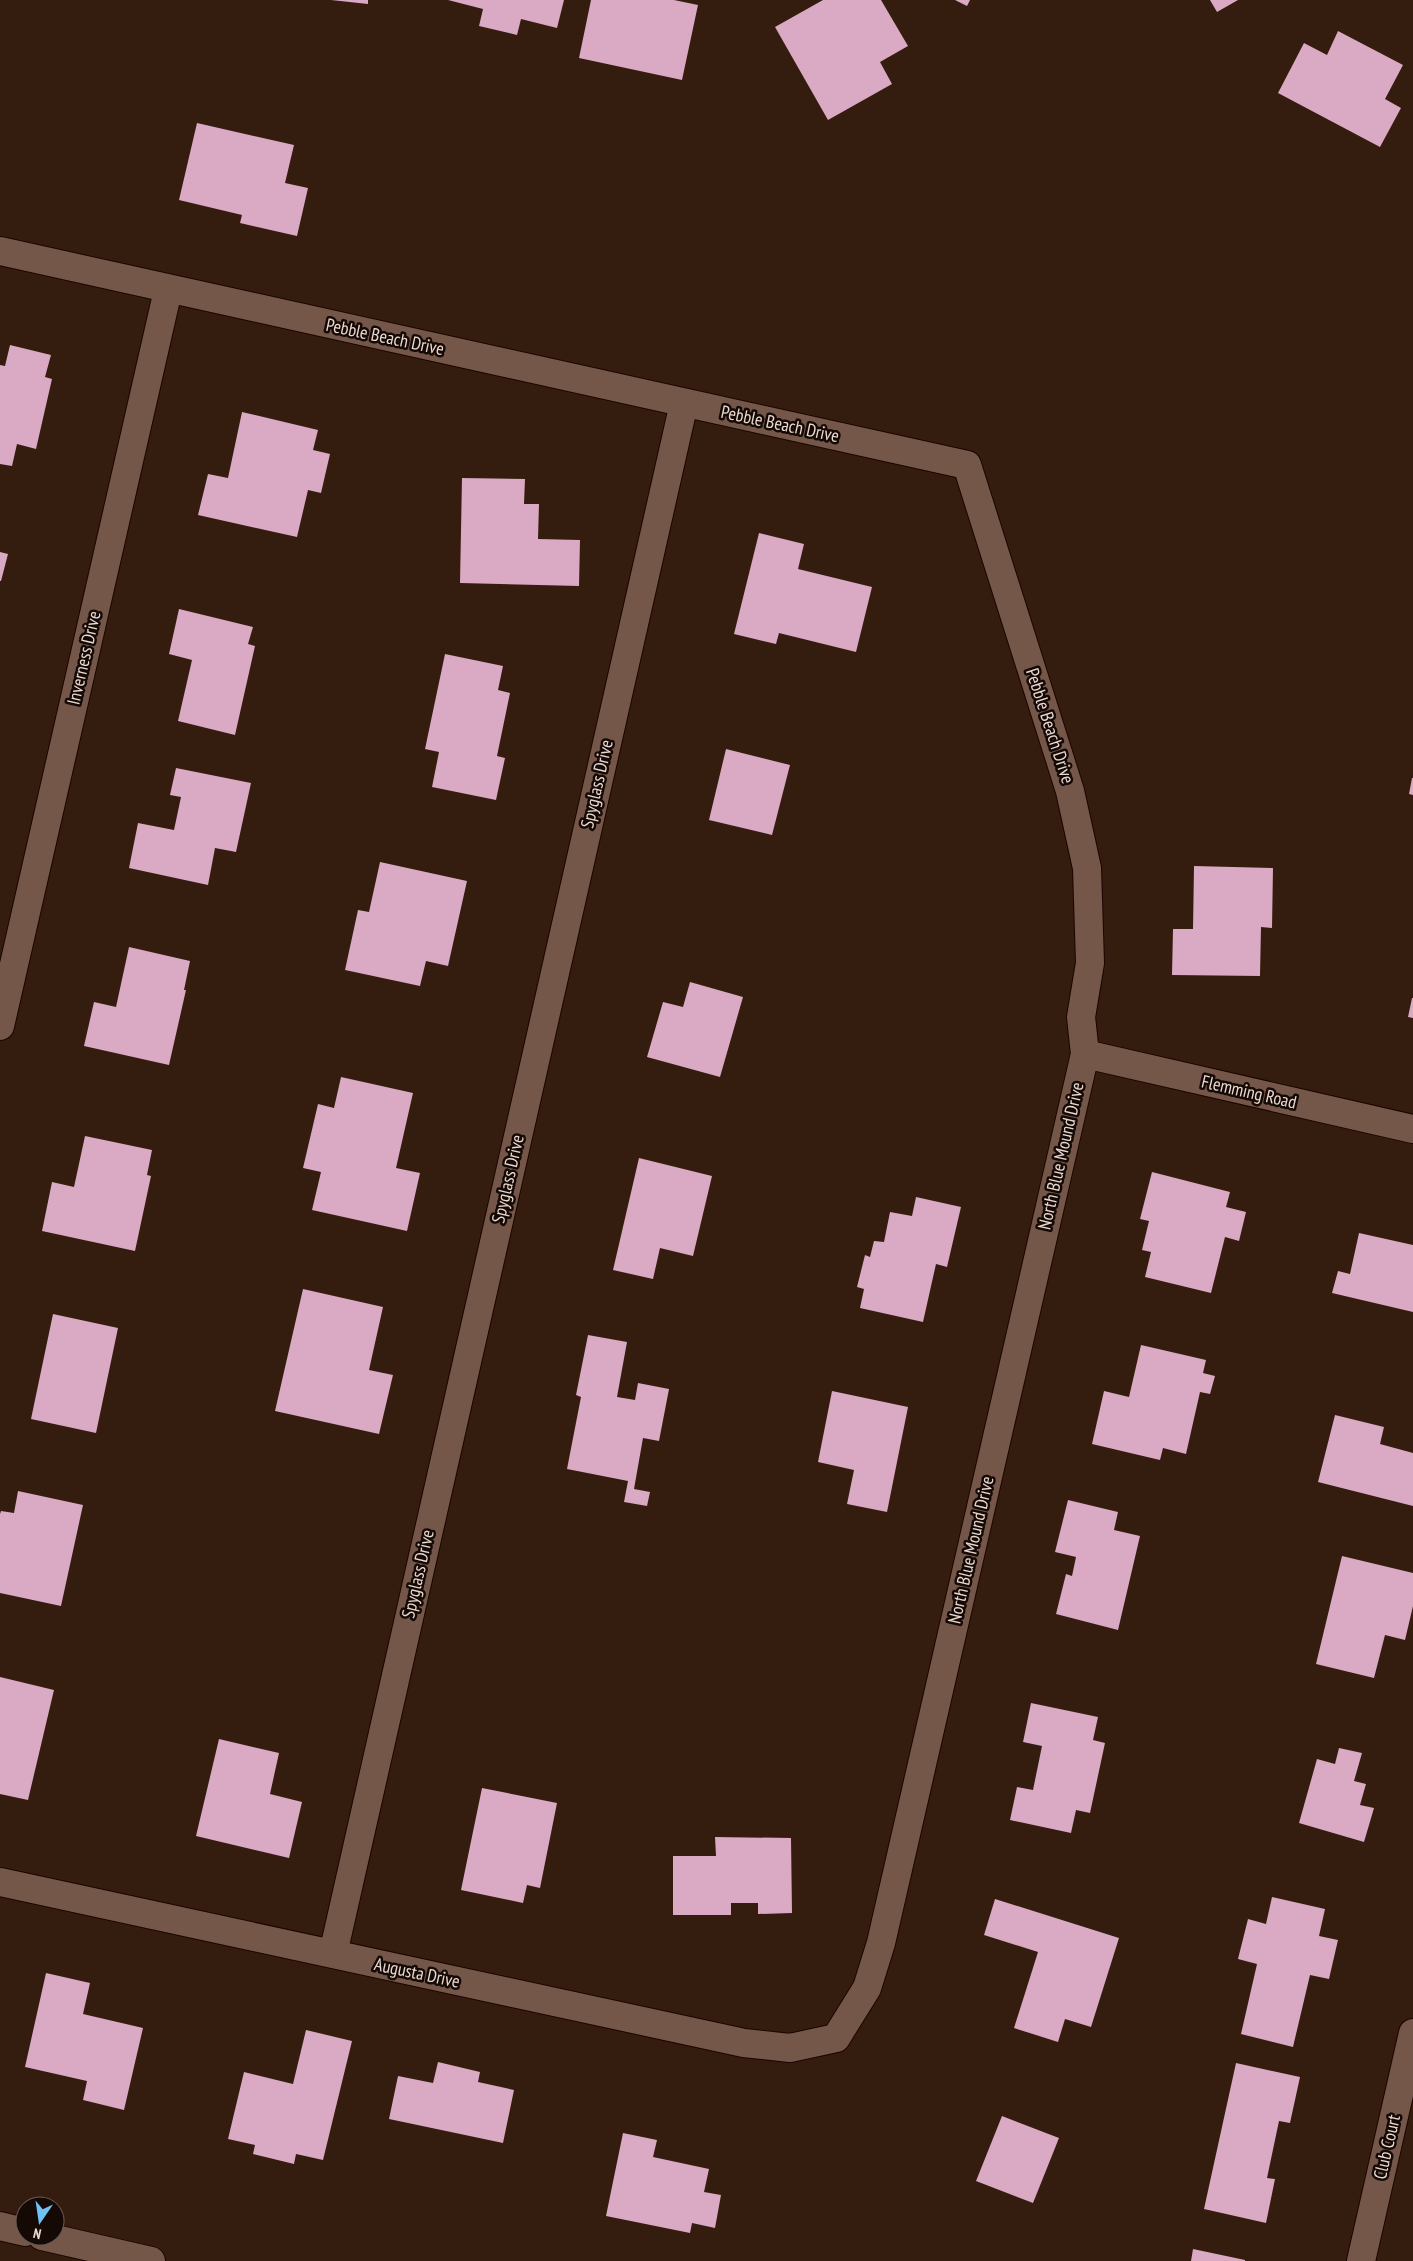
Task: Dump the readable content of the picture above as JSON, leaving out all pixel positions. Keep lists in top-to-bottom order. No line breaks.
{"streets":{"street":["Pebble Beach Drive","Inverness Drive","Spyglass Drive","Flemming Road","North Blue Mound Drive","Augusta Drive","Club Court"]},"crossings":[["Pebble Beach Drive","Inverness Drive"],["Pebble Beach Drive","Spyglass Drive"],["Pebble Beach Drive","Flemming Road"],["Pebble Beach Drive","North Blue Mound Drive"],["Spyglass Drive","Augusta Drive"],["Flemming Road","North Blue Mound Drive"],["North Blue Mound Drive","Augusta Drive"]],"north":"bottom"}
